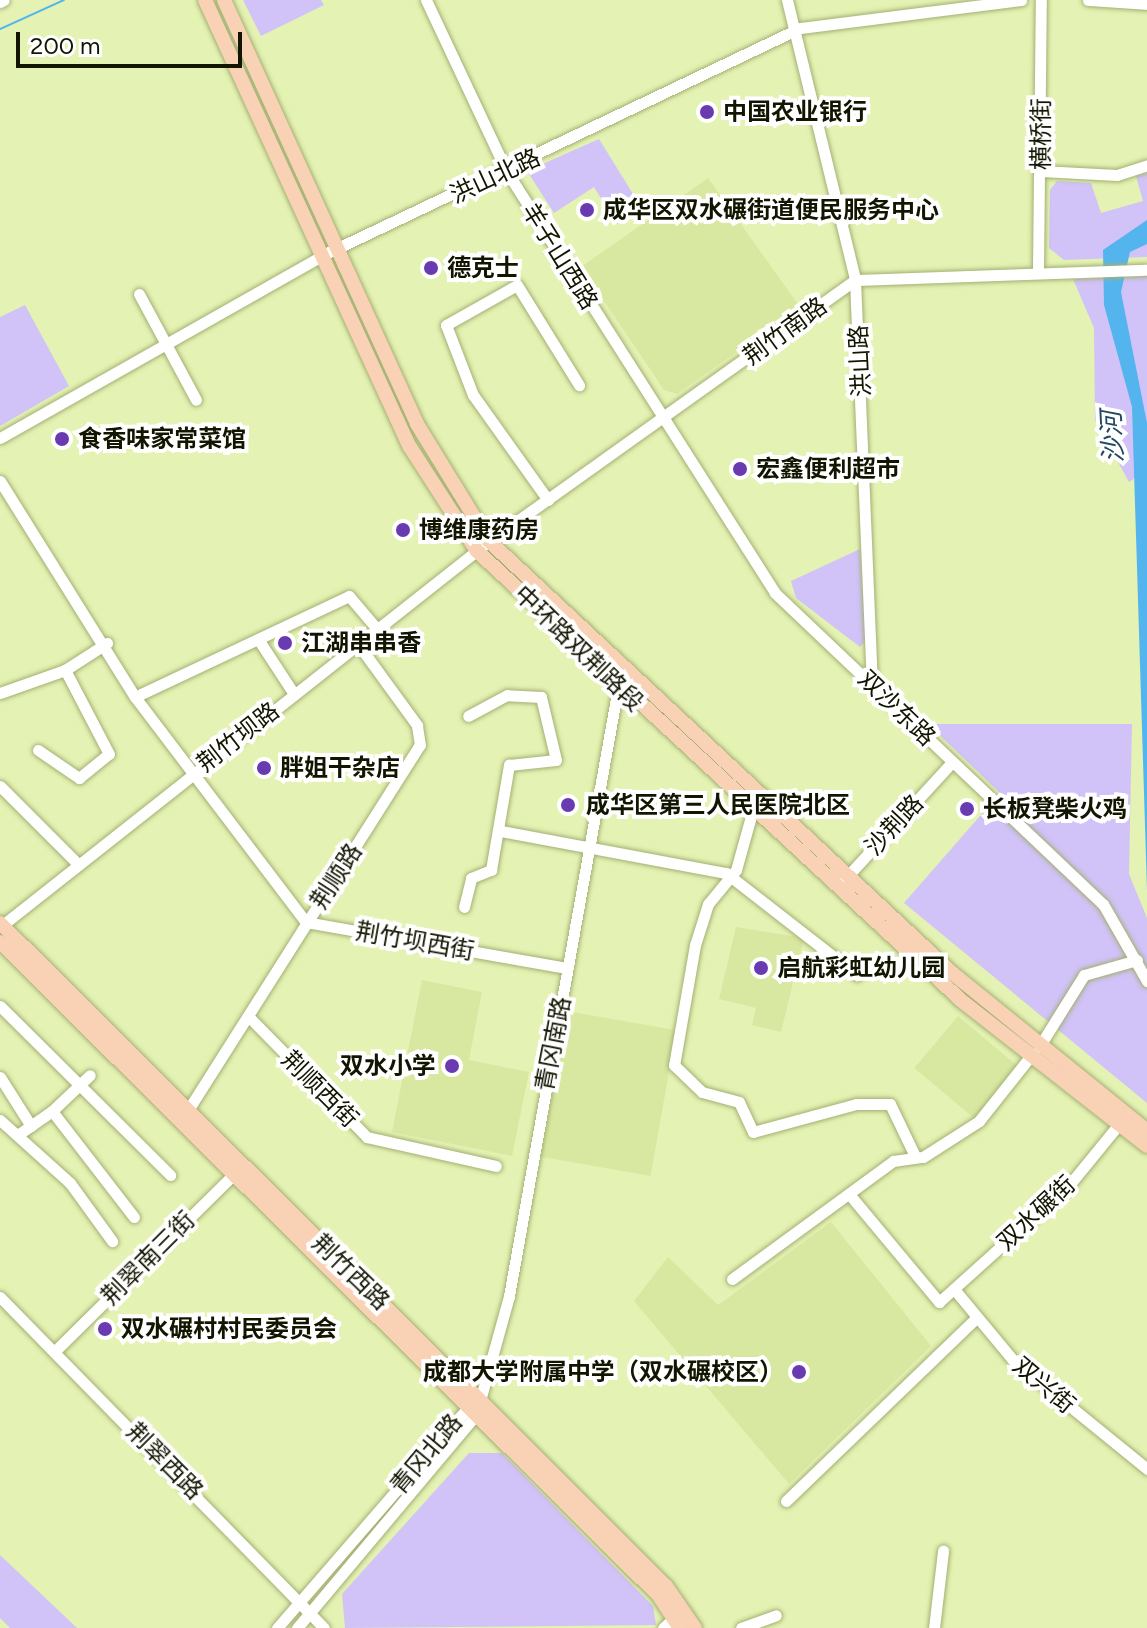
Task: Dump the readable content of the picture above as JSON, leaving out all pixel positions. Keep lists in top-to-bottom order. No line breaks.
{"streets":{"main road":["中环路双荆路段","荆竹西路"],"street":["横桥街","洪山北路","羊子山西路","荆竹南路","洪山路","双沙东路","荆竹坝路","沙荆路","荆顺路","荆竹坝西街","青冈南路","荆顺西街","双水碾街","荆翠南三街","双兴街","青冈北路","荆翠西路"]},"crossings":[["洪山北路","羊子山西路"],["洪山北路","洪山路"],["洪山北路","中环路双荆路段"],["羊子山西路","荆竹南路"],["羊子山西路","双沙东路"],["荆竹南路","洪山路"],["荆竹南路","中环路双荆路段"],["荆竹南路","双沙东路"],["荆竹南路","荆竹坝路"],["洪山路","双沙东路"],["中环路双荆路段","荆竹坝路"],["中环路双荆路段","沙荆路"],["中环路双荆路段","青冈南路"],["中环路双荆路段","双水碾街"],["双沙东路","沙荆路"],["荆竹坝路","荆顺路"],["荆竹坝路","荆竹西路"],["荆顺路","荆竹坝西街"],["荆顺路","荆顺西街"],["荆顺路","荆竹西路"],["荆竹坝西街","青冈南路"],["青冈南路","荆竹西路"],["青冈南路","青冈北路"],["双水碾街","双兴街"],["荆翠南三街","荆竹西路"],["荆翠南三街","荆翠西路"],["荆竹西路","青冈北路"],["青冈北路","荆翠西路"]],"water":["沙河"],"places":["中国农业银行","成华区双水碾街道便民服务中心","德克士","食香味家常菜馆","宏鑫便利超市","博维康药房","江湖串串香","胖姐干杂店","成华区第三人民医院北区","长板凳柴火鸡","启航彩虹幼儿园","双水小学","双水碾村村民委员会","成都大学附属中学（双水碾校区）"],"scale_bar":"200 m"}
